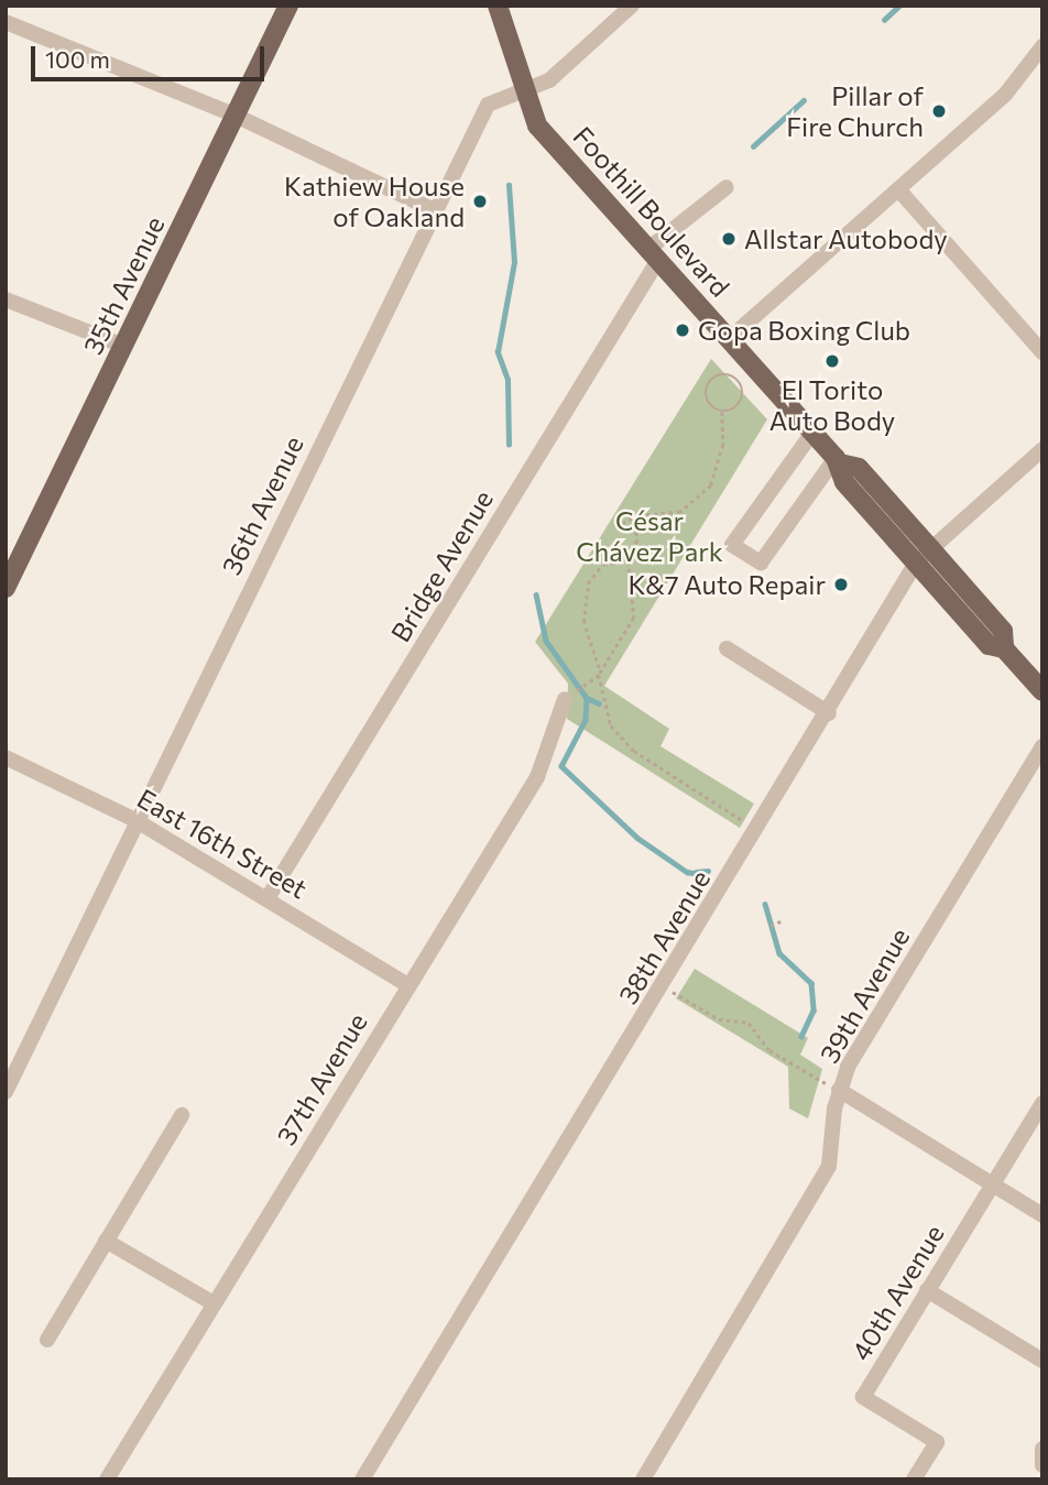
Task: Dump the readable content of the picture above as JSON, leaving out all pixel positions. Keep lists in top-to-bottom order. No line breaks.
{"streets":{"main road":["Foothill Boulevard","35th Avenue"],"street":["36th Avenue","Bridge Avenue","East 16th Street","38th Avenue","39th Avenue","37th Avenue","40th Avenue"]},"crossings":[["Foothill Boulevard","36th Avenue"],["Foothill Boulevard","Bridge Avenue"],["Foothill Boulevard","38th Avenue"],["36th Avenue","East 16th Street"],["Bridge Avenue","East 16th Street"],["East 16th Street","37th Avenue"]],"parks":["César Chávez Park"],"places":["Pillar of Fire Church","Kathiew House of Oakland","Allstar Autobody","Gopa Boxing Club","El Torito Auto Body","K&7 Auto Repair"],"scale_bar":"100 m"}
